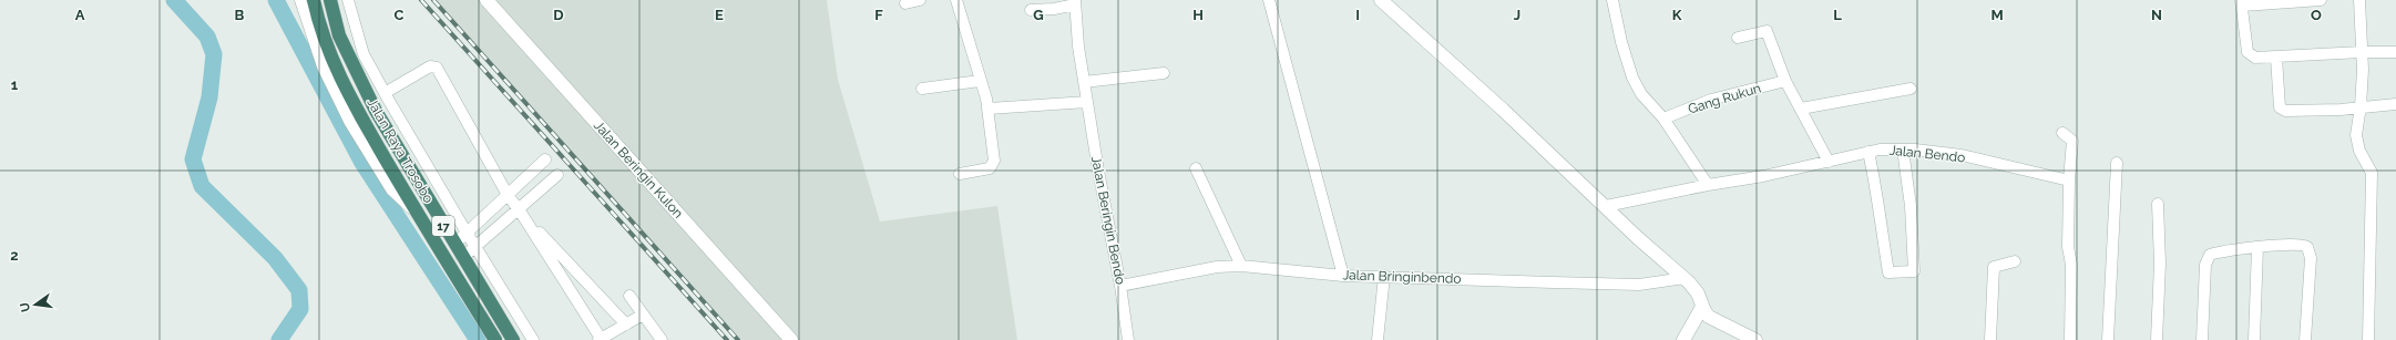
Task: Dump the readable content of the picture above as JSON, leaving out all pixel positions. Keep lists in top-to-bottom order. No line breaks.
{"streets":{"highway":["Jalan Raya Trosobo","17"],"street":["Gang Rukun","Jalan Bendo","Jalan Beringin Kulon","Jalan Beringin Bendo","Jalan Bringinbendo"]},"crossings":[["Jalan Beringin Bendo","Jalan Bringinbendo"]],"north":"left","grid":{"columns":["A","B","C","D","E","F","G","H","I","J","K","L","M","N","O"],"rows":["1","2"]}}
